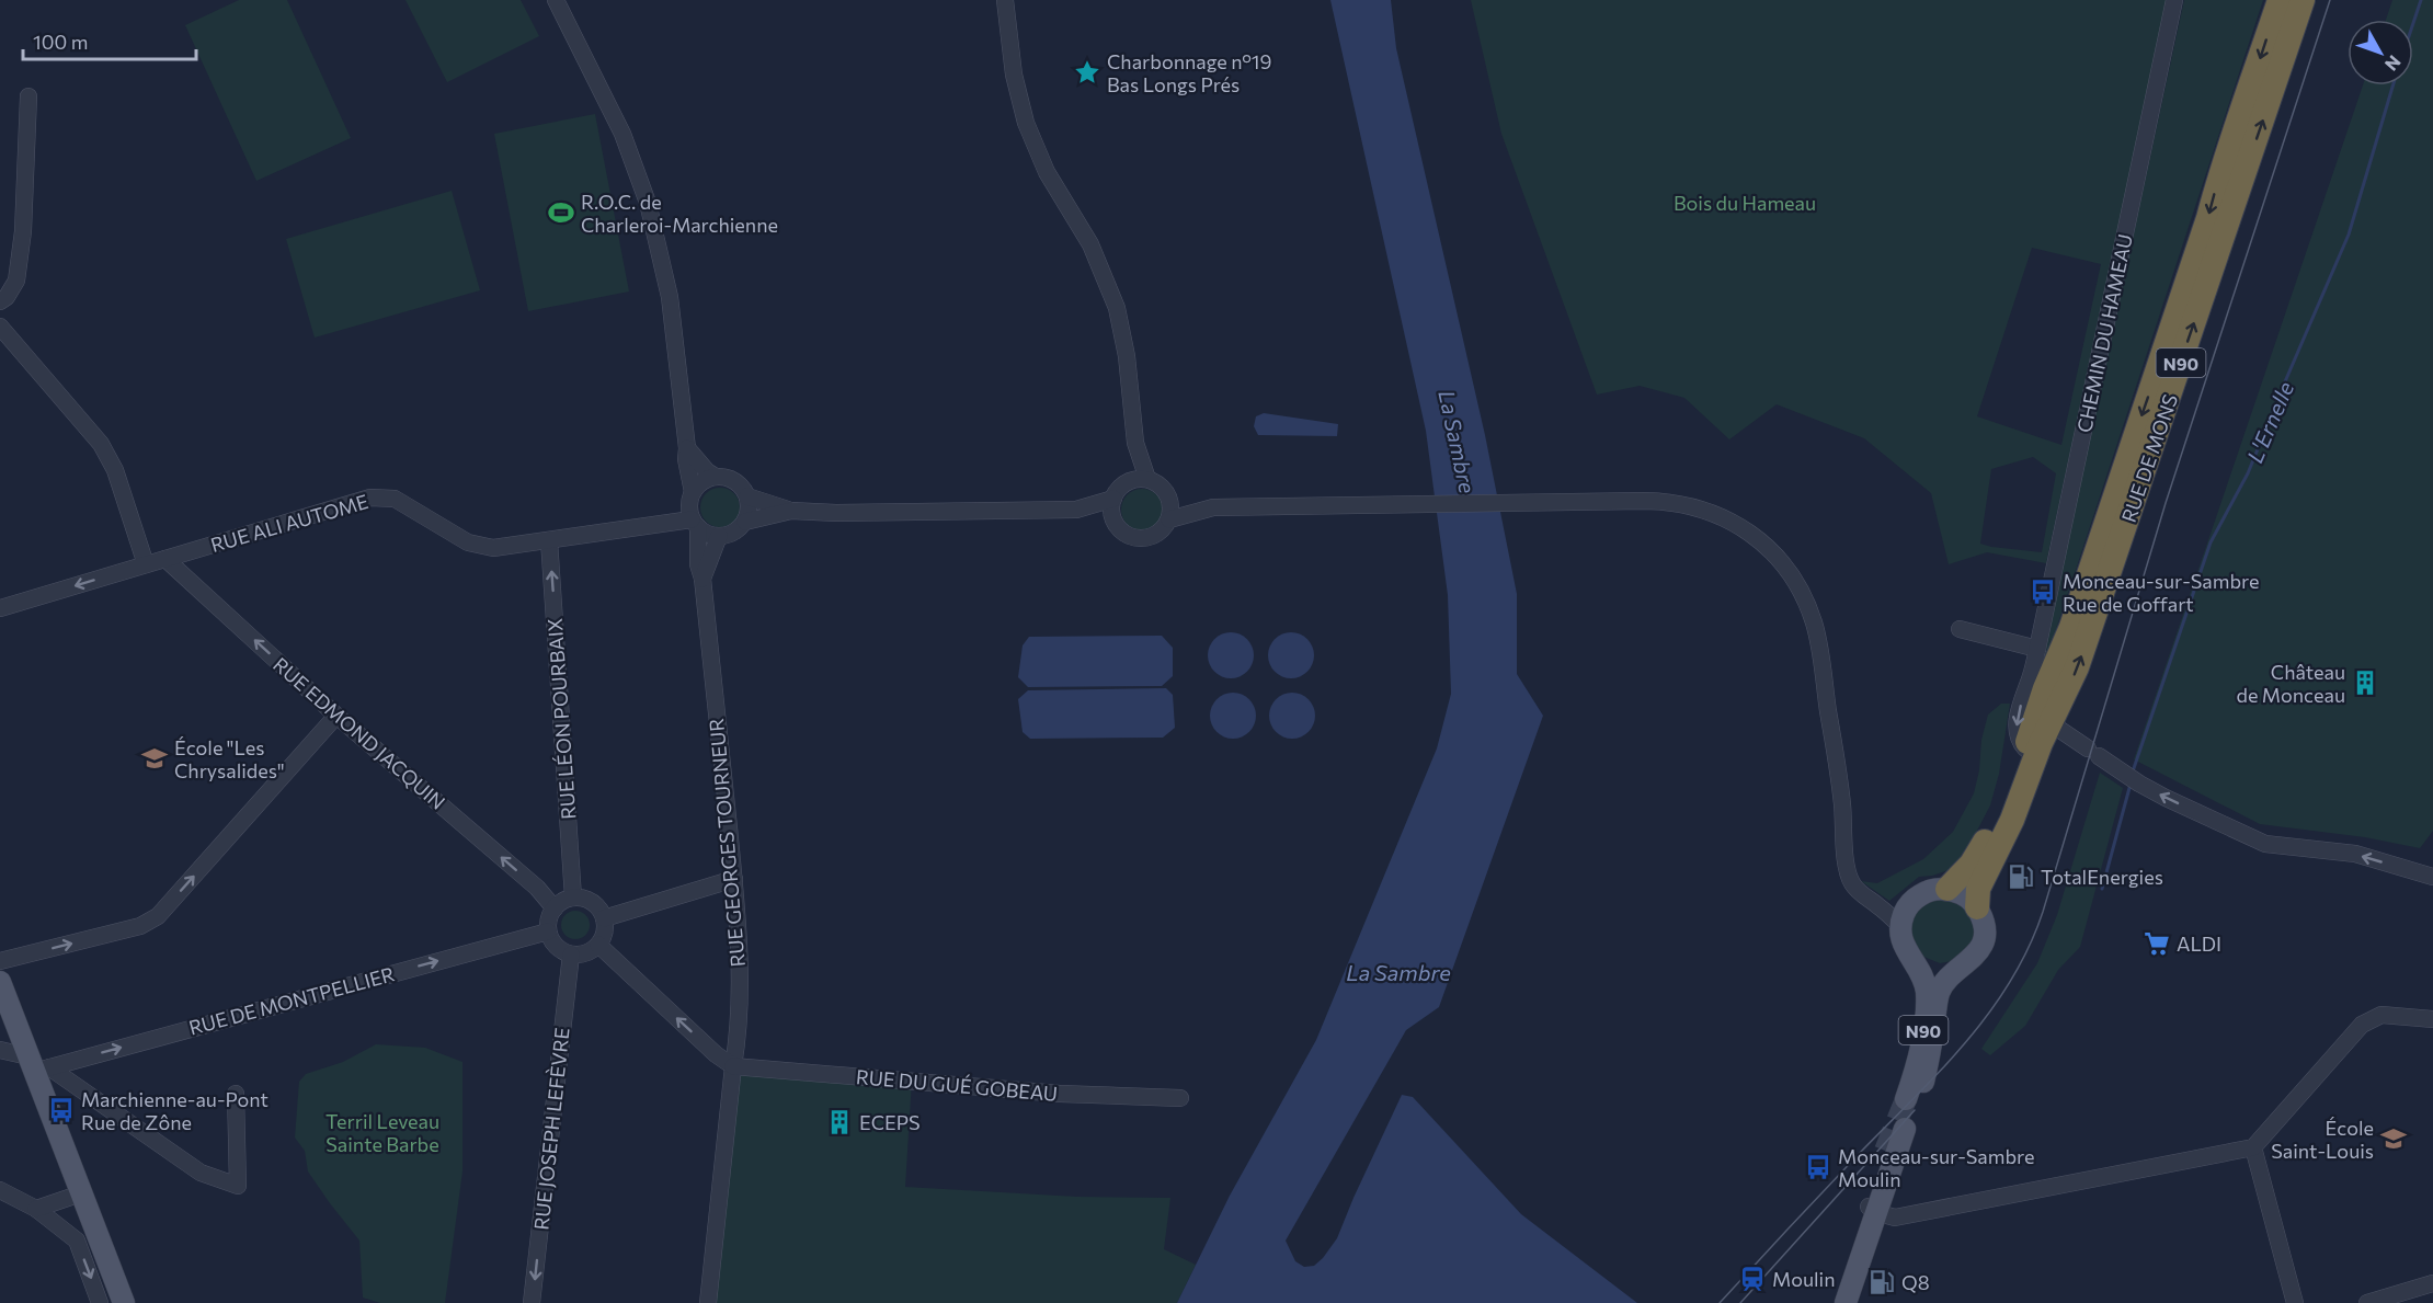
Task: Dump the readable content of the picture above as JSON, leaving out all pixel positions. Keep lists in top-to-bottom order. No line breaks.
{"streets":{"highway":["N90","RUE DE MONS"],"street":["CHEMIN DU HAMEAU","RUE ALI AUTOME","RUE LÉON POURBAIX","RUE EDMOND JACQUIN","RUE GEORGES TOURNEUR","RUE DE MONTPELLIER","RUE DU GUÉ GOBEAU","RUE JOSEPH LEFÈVRE"]},"crossings":[["CHEMIN DU HAMEAU","RUE DE MONS"],["N90","RUE DE MONS"],["RUE ALI AUTOME","RUE LÉON POURBAIX"],["RUE ALI AUTOME","RUE EDMOND JACQUIN"],["RUE ALI AUTOME","RUE GEORGES TOURNEUR"],["RUE LÉON POURBAIX","RUE EDMOND JACQUIN"],["RUE LÉON POURBAIX","RUE DE MONTPELLIER"],["RUE LÉON POURBAIX","RUE JOSEPH LEFÈVRE"],["RUE EDMOND JACQUIN","RUE DE MONTPELLIER"],["RUE EDMOND JACQUIN","RUE JOSEPH LEFÈVRE"],["RUE GEORGES TOURNEUR","RUE DU GUÉ GOBEAU"],["RUE DE MONTPELLIER","RUE JOSEPH LEFÈVRE"]],"one_way":["RUE LÉON POURBAIX","RUE EDMOND JACQUIN","RUE DE MONTPELLIER","RUE JOSEPH LEFÈVRE"],"water":["L'Ernelle","La Sambre"],"parks":["Bois du Hameau","Terril Leveau Sainte Barbe"],"places":{"place":["Charbonnage n°19 Bas Longs Prés"],"sports":["R.O.C. de Charleroi-Marchienne"],"bus stop":["Monceau-sur-Sambre Rue de Goffart","Marchienne-au-Pont Rue de Zône","Monceau-sur-Sambre Moulin"],"building":["Château de Monceau","ECEPS"],"school or university":["École \"Les Chrysalides\"","École Saint-Louis"],"fuel station":["TotalEnergies","Q8"],"supermarket":["ALDI"],"station":["Moulin"]},"scale_bar":"100 m","north":"bottom right"}
